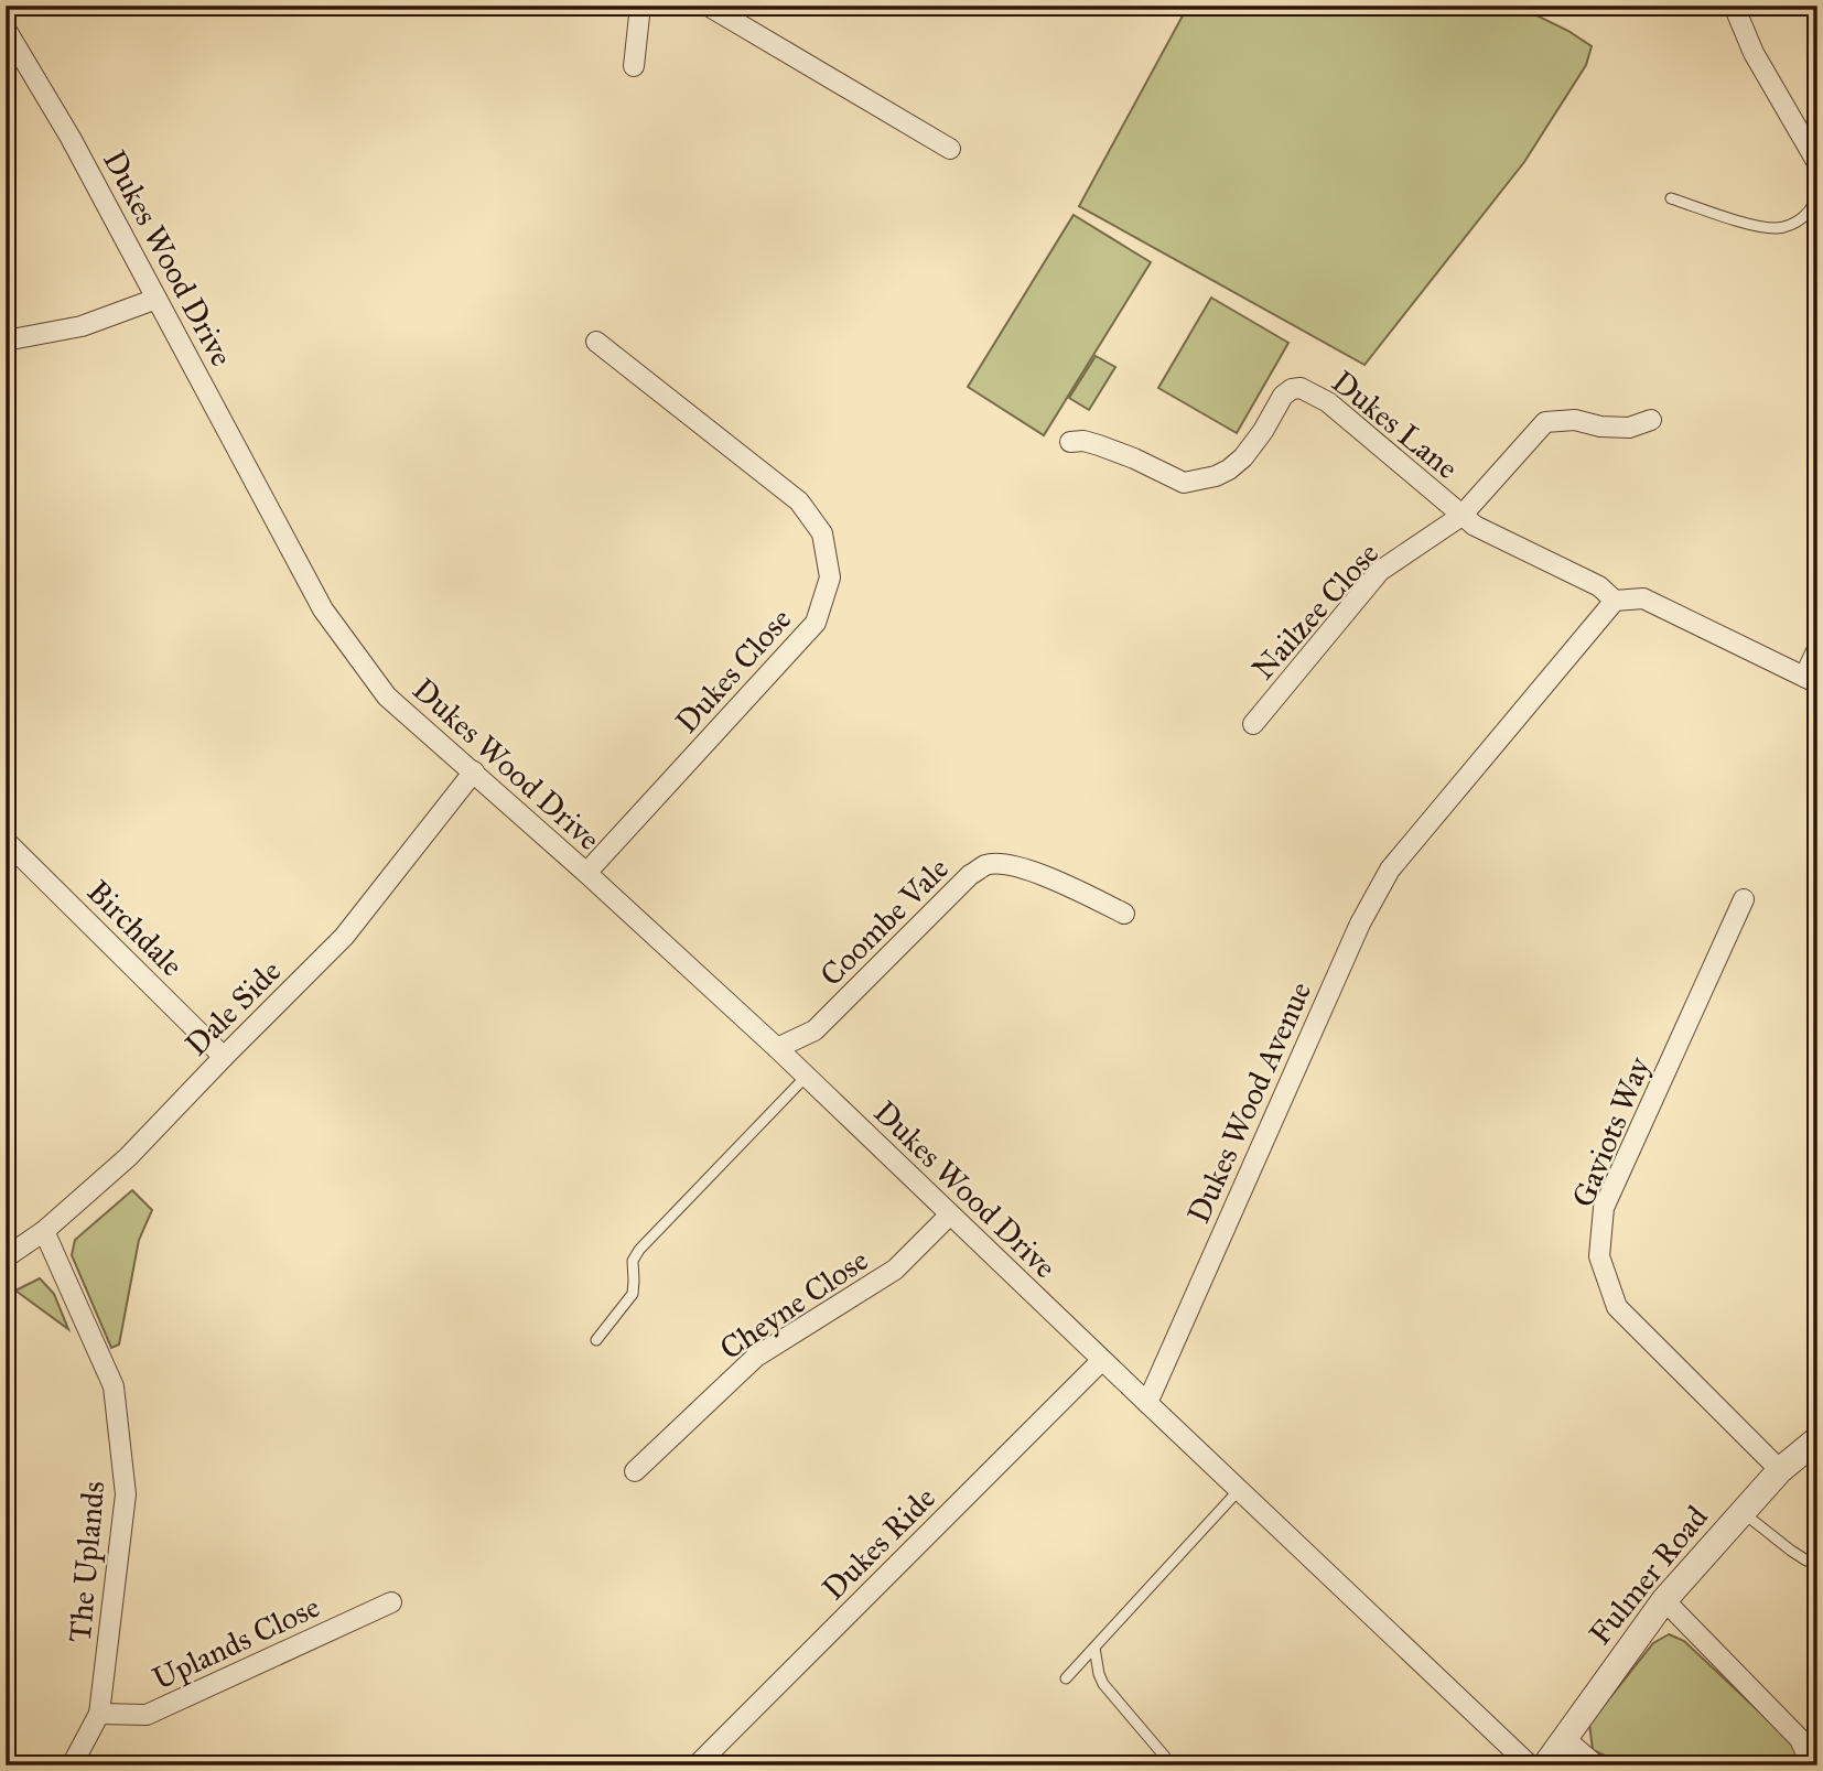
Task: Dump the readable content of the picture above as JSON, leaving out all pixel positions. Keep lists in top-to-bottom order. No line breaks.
{"streets":{"street":["Dukes Wood Drive","Dukes Lane","Nailzee Close","Dukes Close","Coombe Vale","Birchdale","Dale Side","Dukes Wood Avenue","Gaviots Way","Cheyne Close","Dukes Ride","The Uplands","Fulmer Road","Uplands Close"]},"crossings":[["Dukes Wood Drive","Dukes Close"],["Dukes Wood Drive","Coombe Vale"],["Dukes Wood Drive","Dale Side"],["Dukes Wood Drive","Dukes Wood Avenue"],["Dukes Wood Drive","Cheyne Close"],["Dukes Wood Drive","Dukes Ride"],["Dukes Lane","Nailzee Close"],["Dukes Lane","Dukes Wood Avenue"],["Birchdale","Dale Side"],["Dale Side","The Uplands"],["Gaviots Way","Fulmer Road"],["The Uplands","Uplands Close"]]}
